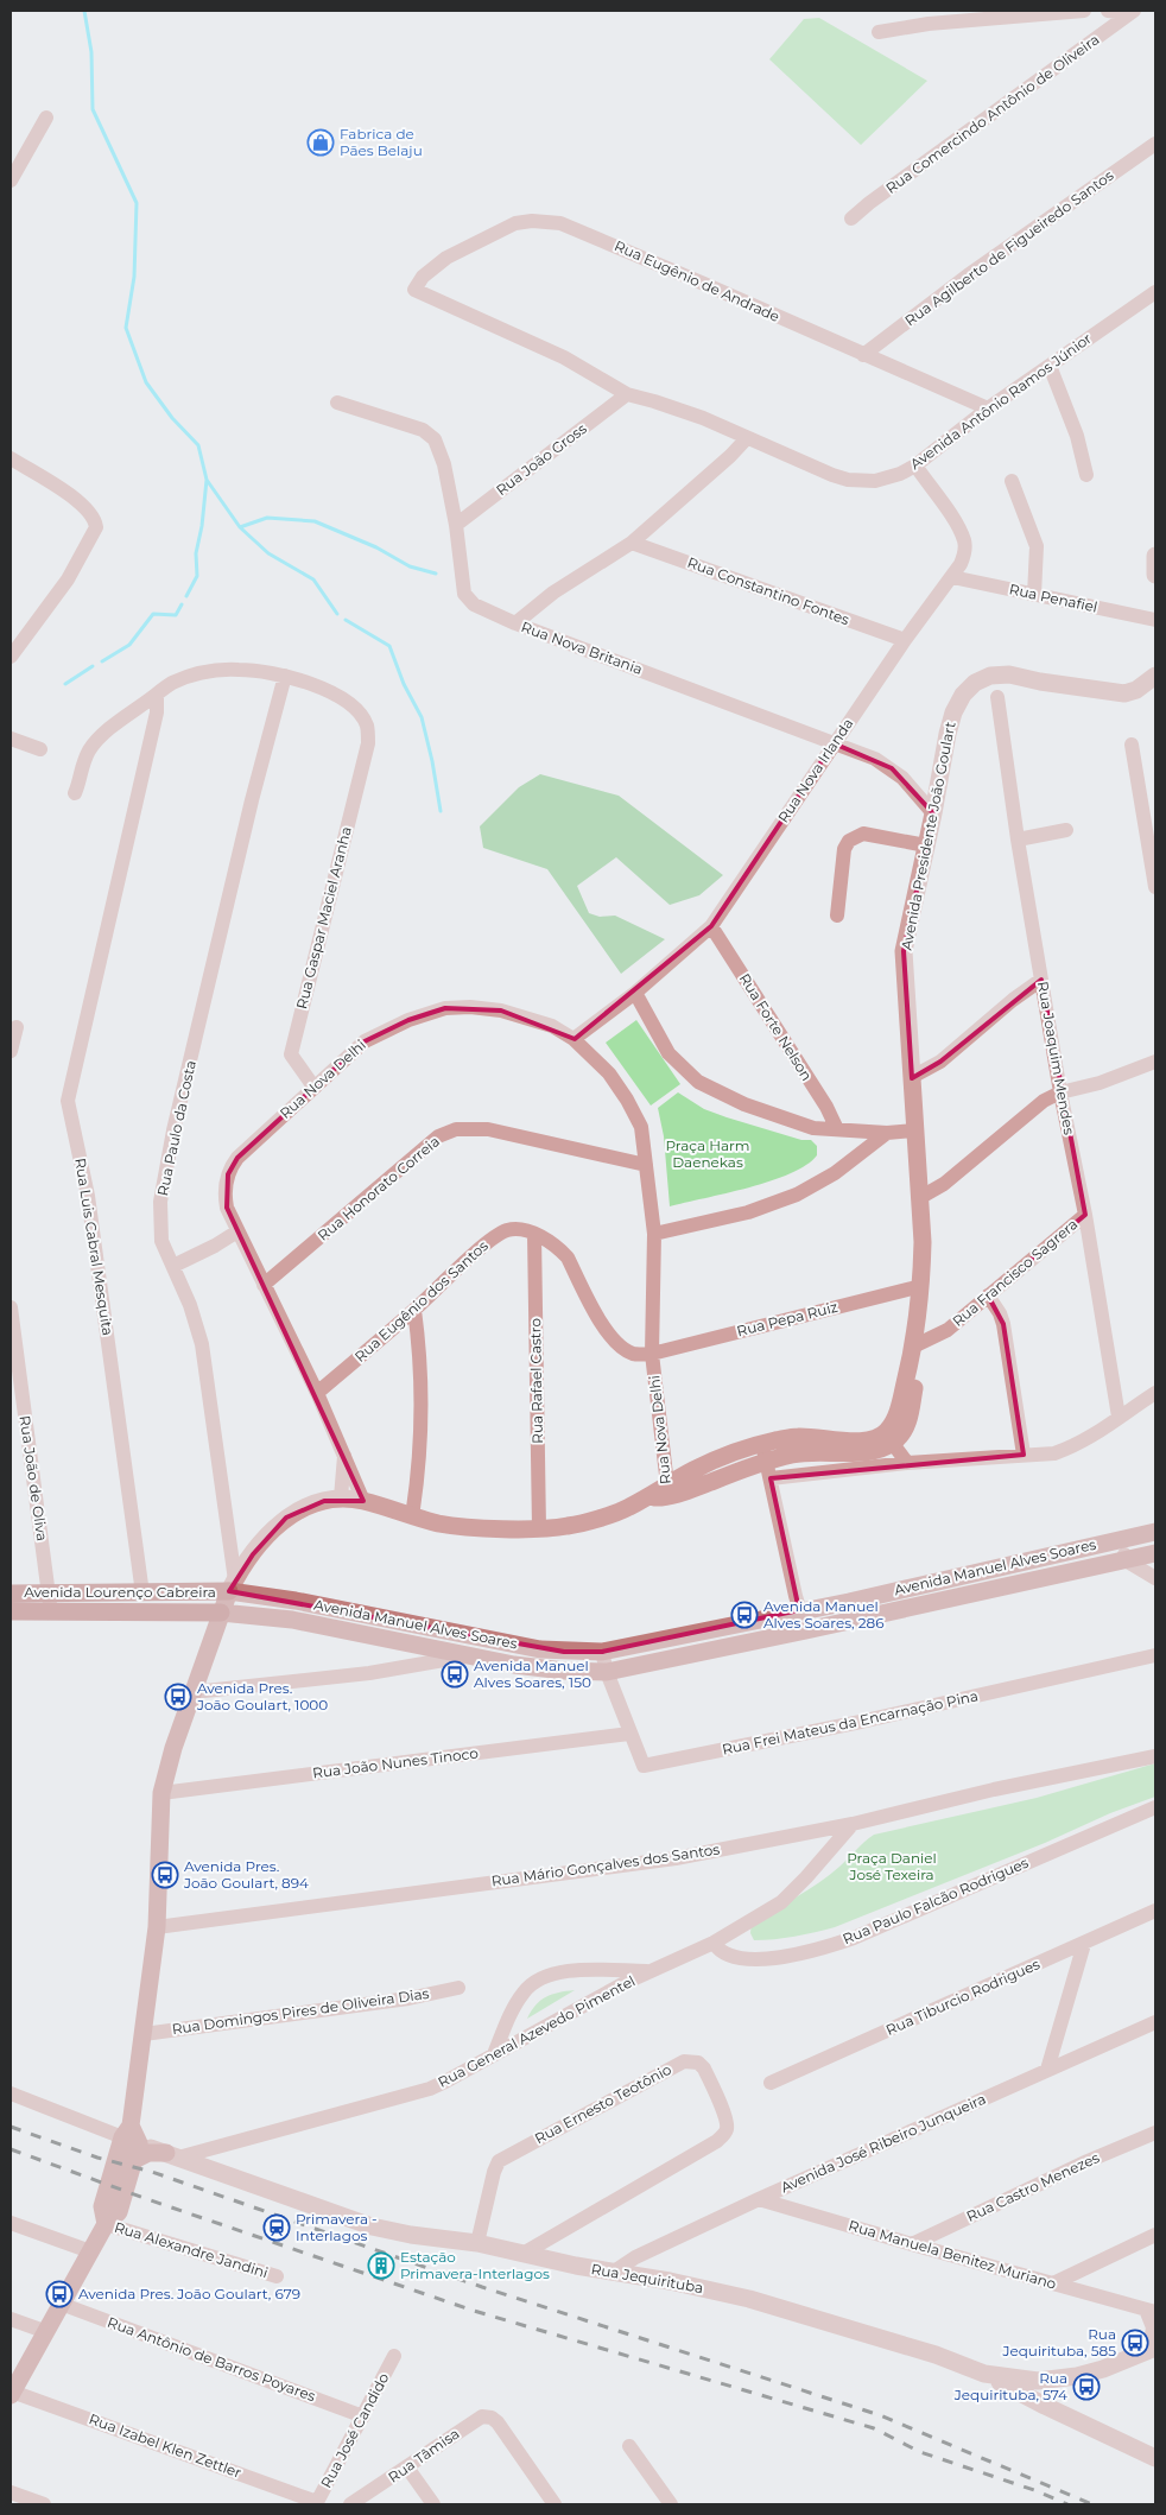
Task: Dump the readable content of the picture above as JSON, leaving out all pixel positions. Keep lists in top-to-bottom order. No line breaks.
{"streets":{"main road":["Avenida Manuel Alves Soares","Avenida Lourenço Cabreira"],"street":["Rua Comercindo Antônio de Oliveira","Rua Agilberto de Figueiredo Santos","Rua Eugênio de Andrade","Avenida Antônio Ramos Júnior","Rua João Gross","Rua Constantino Fontes","Rua Penafiel","Rua Nova Britania","Rua Nova Irlanda","Avenida Presidente João Goulart","Rua Gaspar Maciel Aranha","Rua Forte Nelson","Rua Joaquim Mendes","Rua Nova Delhi","Rua Paulo da Costa","Rua Honorato Correia","Rua Luis Cabral Mesquita","Rua Francisco Sagrera","Rua Eugênio dos Santos","Rua Pepa Ruiz","Rua Rafael Castro","Rua João de Oliva","Rua Frei Mateus da Encarnação Pina","Rua João Nunes Tinoco","Rua Mário Gonçalves dos Santos","Rua Paulo Falcão Rodrigues","Rua Tiburcio Rodrigues","Rua Domingos Pires de Oliveira Dias","Rua General Azevedo Pimentel","Rua Ernesto Teotônio","Avenida José Ribeiro Junqueira","Rua Castro Menezes","Rua Alexandre Jandini","Rua Manuela Benitez Muriano","Rua Jequirituba","Rua Antônio de Barros Poyares","Rua José Candido","Rua Izabel Klen Zettler","Rua Tâmisa"]},"crossings":[["Rua Agilberto de Figueiredo Santos","Rua Eugênio de Andrade"],["Rua Eugênio de Andrade","Avenida Antônio Ramos Júnior"],["Avenida Antônio Ramos Júnior","Rua João Gross"],["Avenida Antônio Ramos Júnior","Rua Nova Irlanda"],["Rua João Gross","Rua Nova Britania"],["Rua Constantino Fontes","Rua Nova Irlanda"],["Rua Penafiel","Rua Nova Irlanda"],["Rua Nova Britania","Rua Nova Irlanda"],["Rua Nova Britania","Avenida Presidente João Goulart"],["Rua Nova Irlanda","Rua Forte Nelson"],["Rua Nova Irlanda","Rua Nova Delhi"],["Avenida Presidente João Goulart","Rua Francisco Sagrera"],["Avenida Presidente João Goulart","Rua Pepa Ruiz"],["Rua Gaspar Maciel Aranha","Rua Nova Delhi"],["Rua Gaspar Maciel Aranha","Rua Paulo da Costa"],["Rua Joaquim Mendes","Rua Francisco Sagrera"],["Rua Nova Delhi","Rua Honorato Correia"],["Rua Nova Delhi","Rua Eugênio dos Santos"],["Rua Nova Delhi","Rua Pepa Ruiz"],["Rua Paulo da Costa","Avenida Manuel Alves Soares"],["Rua Paulo da Costa","Avenida Lourenço Cabreira"],["Rua Luis Cabral Mesquita","Avenida Lourenço Cabreira"],["Rua Eugênio dos Santos","Rua Pepa Ruiz"],["Rua Eugênio dos Santos","Rua Rafael Castro"],["Rua João de Oliva","Avenida Lourenço Cabreira"],["Avenida Manuel Alves Soares","Avenida Lourenço Cabreira"],["Avenida Manuel Alves Soares","Rua Frei Mateus da Encarnação Pina"],["Rua Frei Mateus da Encarnação Pina","Rua João Nunes Tinoco"],["Rua Mário Gonçalves dos Santos","Rua General Azevedo Pimentel"],["Rua Paulo Falcão Rodrigues","Rua General Azevedo Pimentel"],["Rua General Azevedo Pimentel","Rua Jequirituba"],["Rua Ernesto Teotônio","Rua Jequirituba"],["Avenida José Ribeiro Junqueira","Rua Manuela Benitez Muriano"],["Avenida José Ribeiro Junqueira","Rua Jequirituba"],["Rua Castro Menezes","Rua Manuela Benitez Muriano"],["Rua Manuela Benitez Muriano","Rua Jequirituba"],["Rua Antônio de Barros Poyares","Rua José Candido"],["Rua José Candido","Rua Izabel Klen Zettler"]],"parks":["Praça Harm Daenekas","Praça Daniel José Texeira"],"places":{"shop":["Fabrica de Pães Belaju"],"bus stop":["Avenida Manuel Alves Soares, 286","Avenida Manuel Alves Soares, 150","Avenida Pres. João Goulart, 1000","Avenida Pres. João Goulart, 894","Avenida Pres. João Goulart, 679","Rua Jequirituba, 585","Rua Jequirituba, 574"],"station":["Primavera - Interlagos"],"building":["Estação Primavera-Interlagos"]}}
